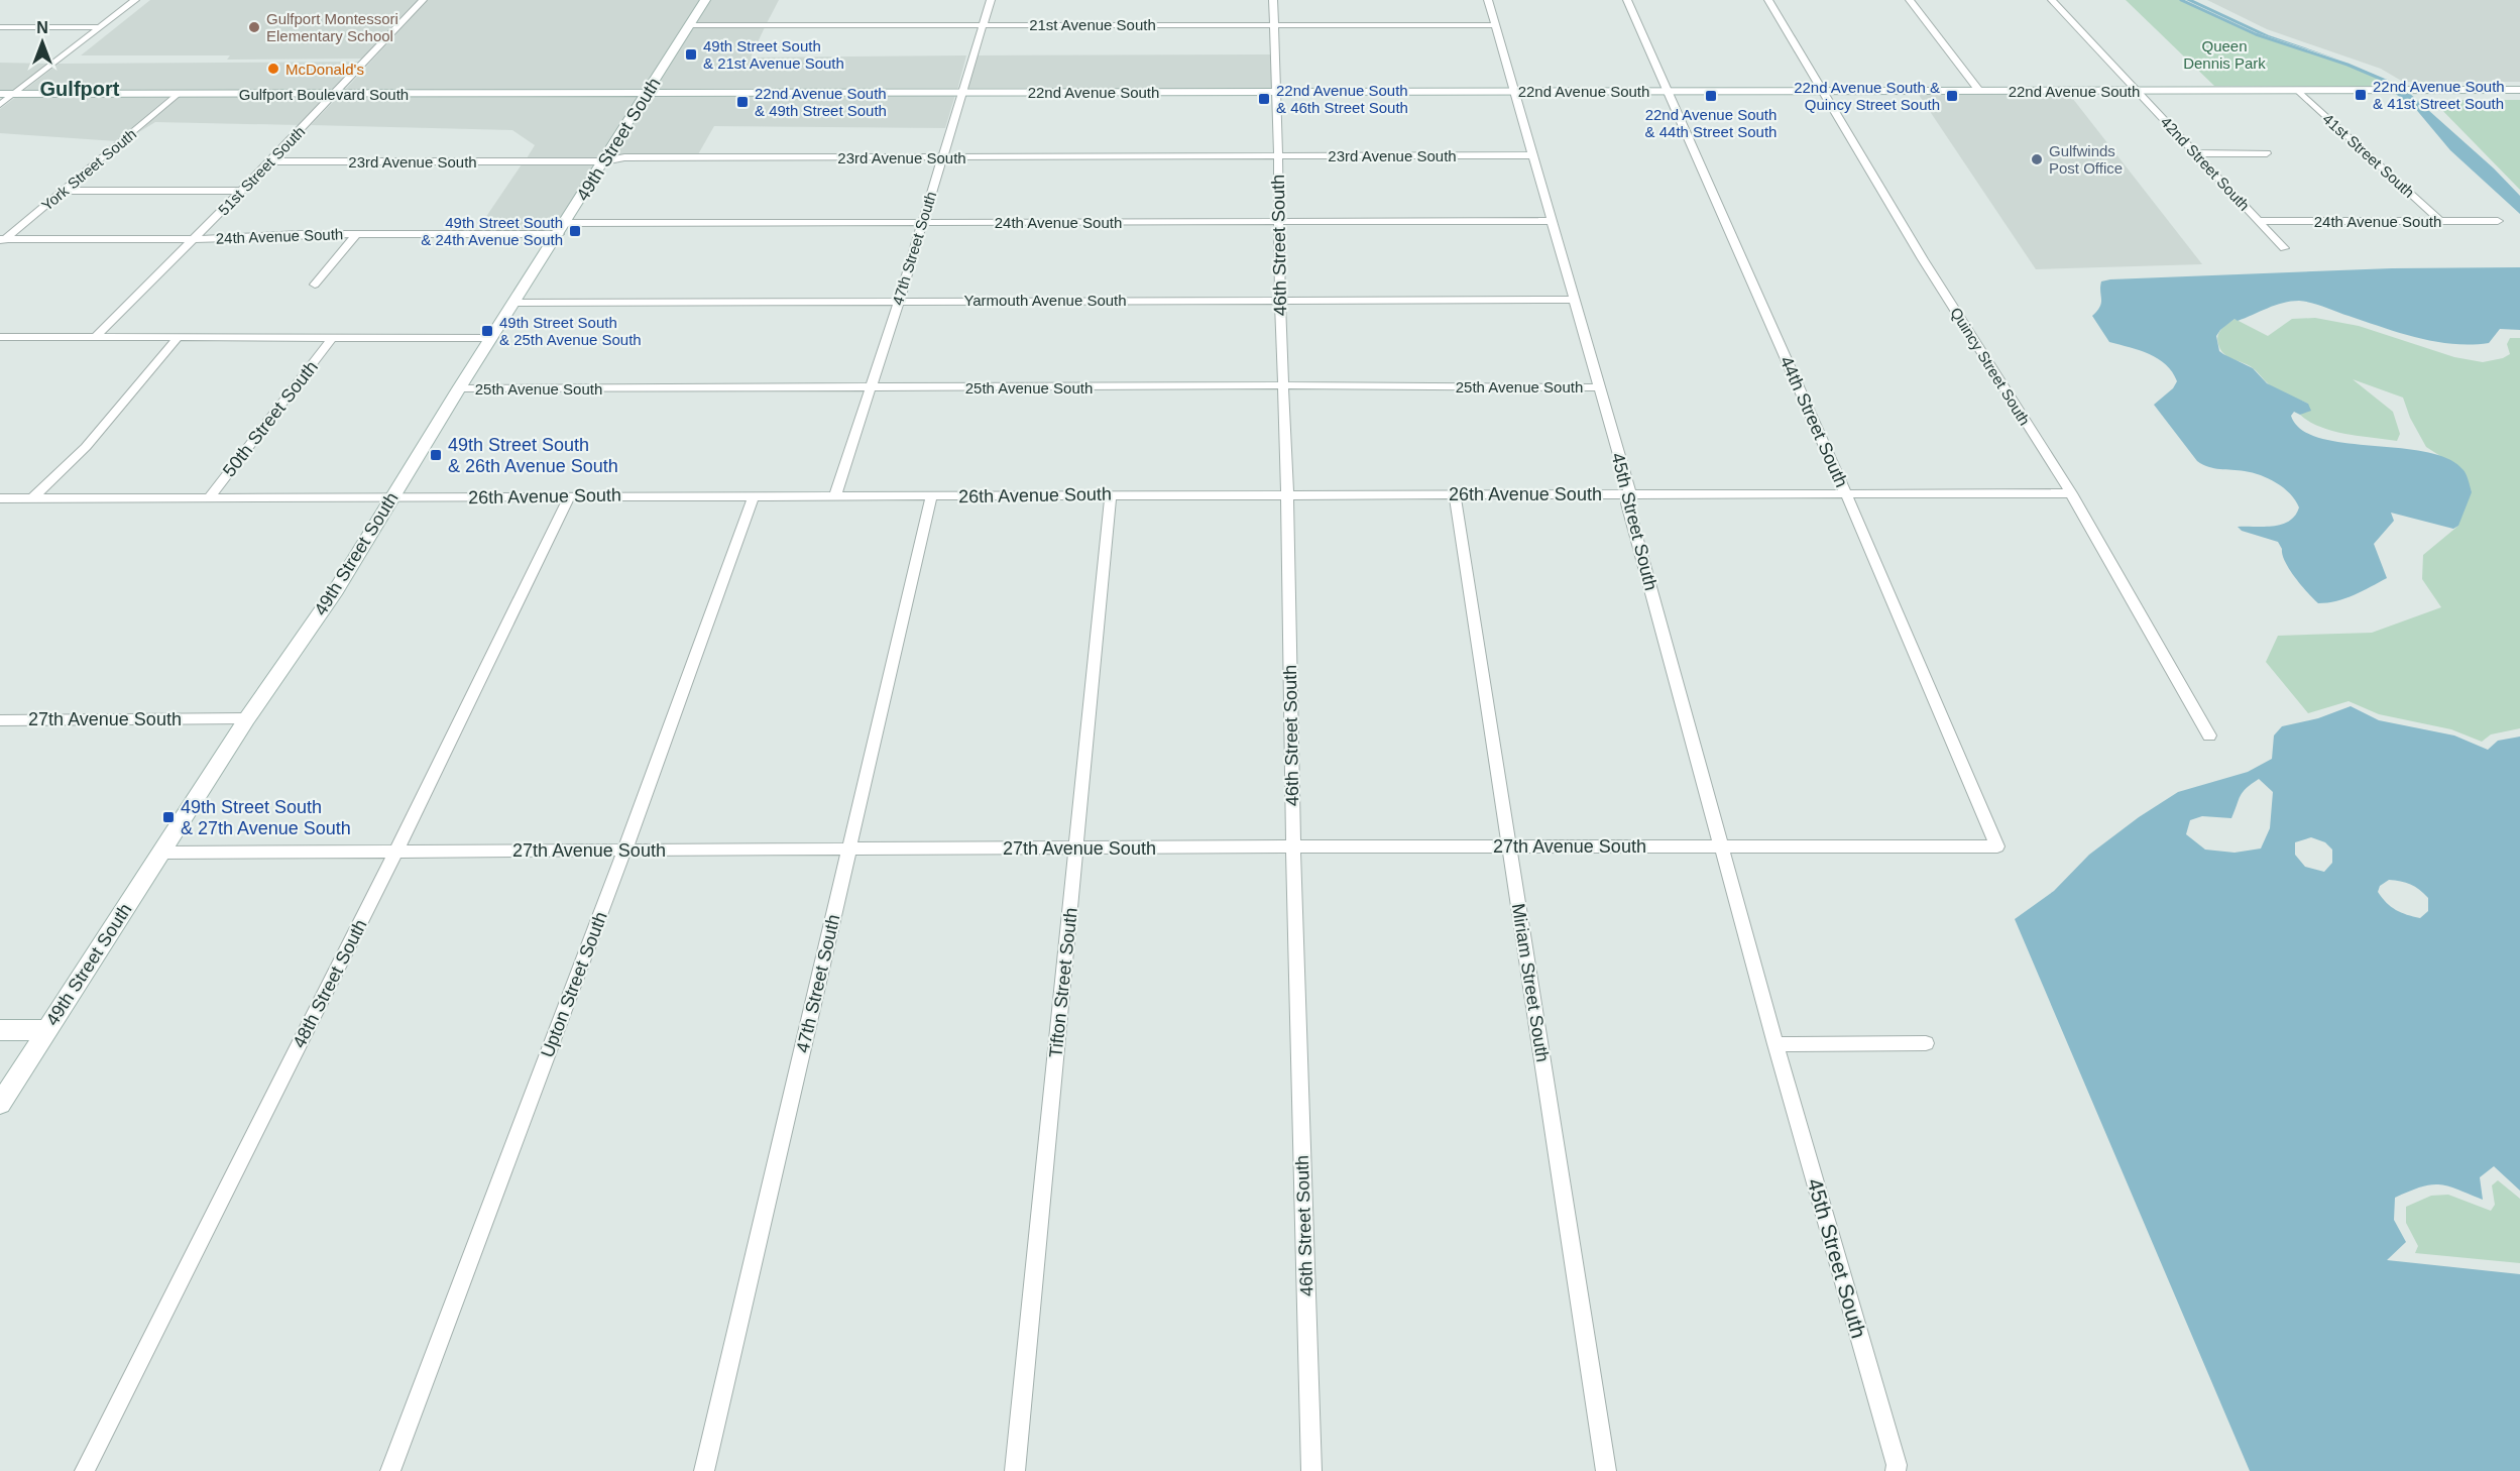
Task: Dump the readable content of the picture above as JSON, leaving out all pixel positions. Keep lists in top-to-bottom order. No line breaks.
{"streets":{"main road":["22nd Avenue South","Gulfport Boulevard South","49th Street South"],"street":["21st Avenue South","23rd Avenue South","41st Street South","42nd Street South","York Street South","51st Street South","24th Avenue South","46th Street South","47th Street South","Yarmouth Avenue South","Quincy Street South","25th Avenue South","50th Street South","44th Street South","26th Avenue South","45th Street South","27th Avenue South","Tifton Street South","Miriam Street South","48th Street South","Upton Street South"]},"crossings":[["21st Avenue South","49th Street South"],["21st Avenue South","46th Street South"],["21st Avenue South","47th Street South"],["21st Avenue South","45th Street South"],["22nd Avenue South","Gulfport Boulevard South"],["22nd Avenue South","49th Street South"],["22nd Avenue South","41st Street South"],["22nd Avenue South","42nd Street South"],["22nd Avenue South","46th Street South"],["22nd Avenue South","47th Street South"],["22nd Avenue South","Quincy Street South"],["22nd Avenue South","44th Street South"],["22nd Avenue South","45th Street South"],["Gulfport Boulevard South","49th Street South"],["Gulfport Boulevard South","York Street South"],["Gulfport Boulevard South","51st Street South"],["49th Street South","23rd Avenue South"],["49th Street South","24th Avenue South"],["49th Street South","Yarmouth Avenue South"],["49th Street South","25th Avenue South"],["49th Street South","26th Avenue South"],["49th Street South","27th Avenue South"],["23rd Avenue South","51st Street South"],["23rd Avenue South","46th Street South"],["23rd Avenue South","47th Street South"],["23rd Avenue South","45th Street South"],["41st Street South","24th Avenue South"],["42nd Street South","24th Avenue South"],["York Street South","24th Avenue South"],["51st Street South","24th Avenue South"],["24th Avenue South","46th Street South"],["24th Avenue South","47th Street South"],["24th Avenue South","45th Street South"],["46th Street South","Yarmouth Avenue South"],["46th Street South","25th Avenue South"],["46th Street South","26th Avenue South"],["46th Street South","27th Avenue South"],["47th Street South","Yarmouth Avenue South"],["47th Street South","25th Avenue South"],["47th Street South","26th Avenue South"],["47th Street South","27th Avenue South"],["Yarmouth Avenue South","45th Street South"],["Quincy Street South","26th Avenue South"],["25th Avenue South","45th Street South"],["50th Street South","26th Avenue South"],["44th Street South","26th Avenue South"],["44th Street South","27th Avenue South"],["26th Avenue South","45th Street South"],["26th Avenue South","Tifton Street South"],["26th Avenue South","Miriam Street South"],["26th Avenue South","48th Street South"],["26th Avenue South","Upton Street South"],["45th Street South","27th Avenue South"],["27th Avenue South","Tifton Street South"],["27th Avenue South","Miriam Street South"],["27th Avenue South","48th Street South"],["27th Avenue South","Upton Street South"]],"districts":["Gulfport"],"parks":["Queen Dennis Park"],"places":{"other":["Gulfport Montessori Elementary School","McDonald's","Gulfwinds Post Office"],"transit":["49th Street South & 21st Avenue South","22nd Avenue South & 41st Street South","22nd Avenue South & 44th Street South","22nd Avenue South & Quincy Street South","22nd Avenue South & 46th Street South","22nd Avenue South & 49th Street South","49th Street South & 24th Avenue South","49th Street South & 25th Avenue South","49th Street South & 26th Avenue South","49th Street South & 27th Avenue South"]},"north":"top"}
